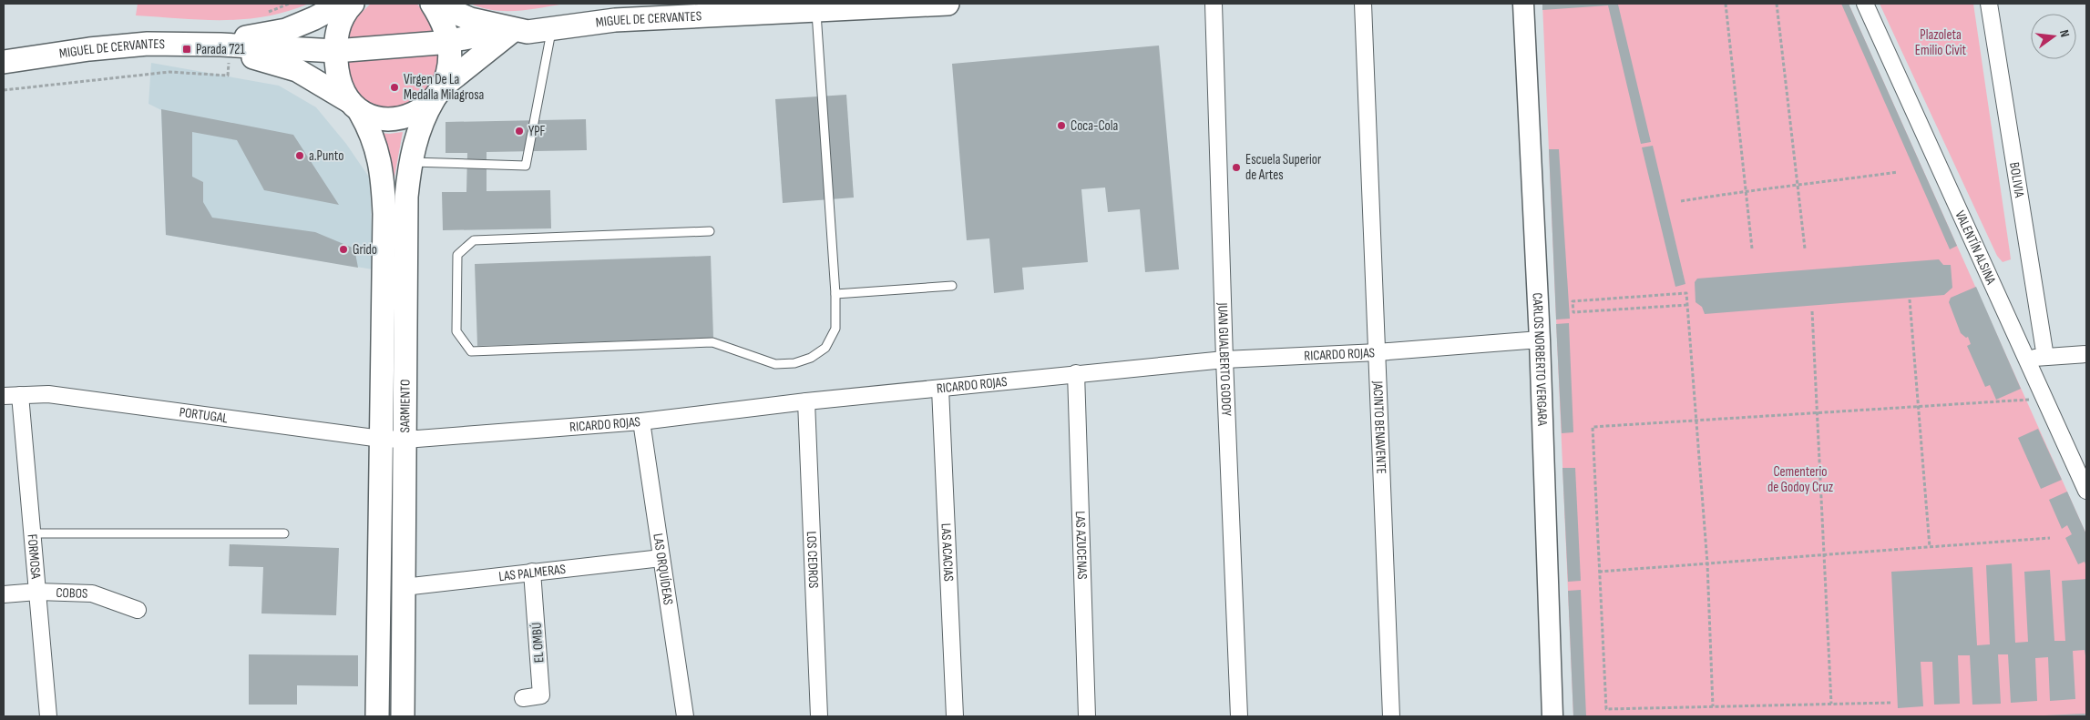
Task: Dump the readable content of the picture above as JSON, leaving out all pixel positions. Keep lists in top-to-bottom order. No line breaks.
{"streets":{"main road":["MIGUEL DE CERVANTES","SARMIENTO"],"street":["BOLIVIA","VALENTÍN ALSINA","RICARDO ROJAS","CARLOS NORBERTO VERGARA","JUAN GUALBERTO GODOY","PORTUGAL","JACINTO BENAVENTE","LAS AZUCENAS","LAS ACACIAS","FORMOSA","LOS CEDROS","LAS ORQUÍDEAS","LAS PALMERAS","COBOS","EL OMBÚ"]},"crossings":[["MIGUEL DE CERVANTES","SARMIENTO"],["RICARDO ROJAS","CARLOS NORBERTO VERGARA"],["RICARDO ROJAS","JUAN GUALBERTO GODOY"],["RICARDO ROJAS","SARMIENTO"],["RICARDO ROJAS","PORTUGAL"],["RICARDO ROJAS","JACINTO BENAVENTE"],["RICARDO ROJAS","LAS AZUCENAS"],["RICARDO ROJAS","LAS ACACIAS"],["RICARDO ROJAS","LOS CEDROS"],["RICARDO ROJAS","LAS ORQUÍDEAS"],["SARMIENTO","PORTUGAL"],["SARMIENTO","LAS PALMERAS"],["PORTUGAL","FORMOSA"],["FORMOSA","COBOS"],["LAS ORQUÍDEAS","LAS PALMERAS"],["LAS PALMERAS","EL OMBÚ"]],"parks":["Plazoleta Emilio Civit","Cementerio de Godoy Cruz"],"places":{"transit":["Parada 721"],"other":["Virgen De La Medalla Milagrosa","Coca-Cola","YPF","a.Punto","Escuela Superior de Artes","Grido"]},"north":"right"}
